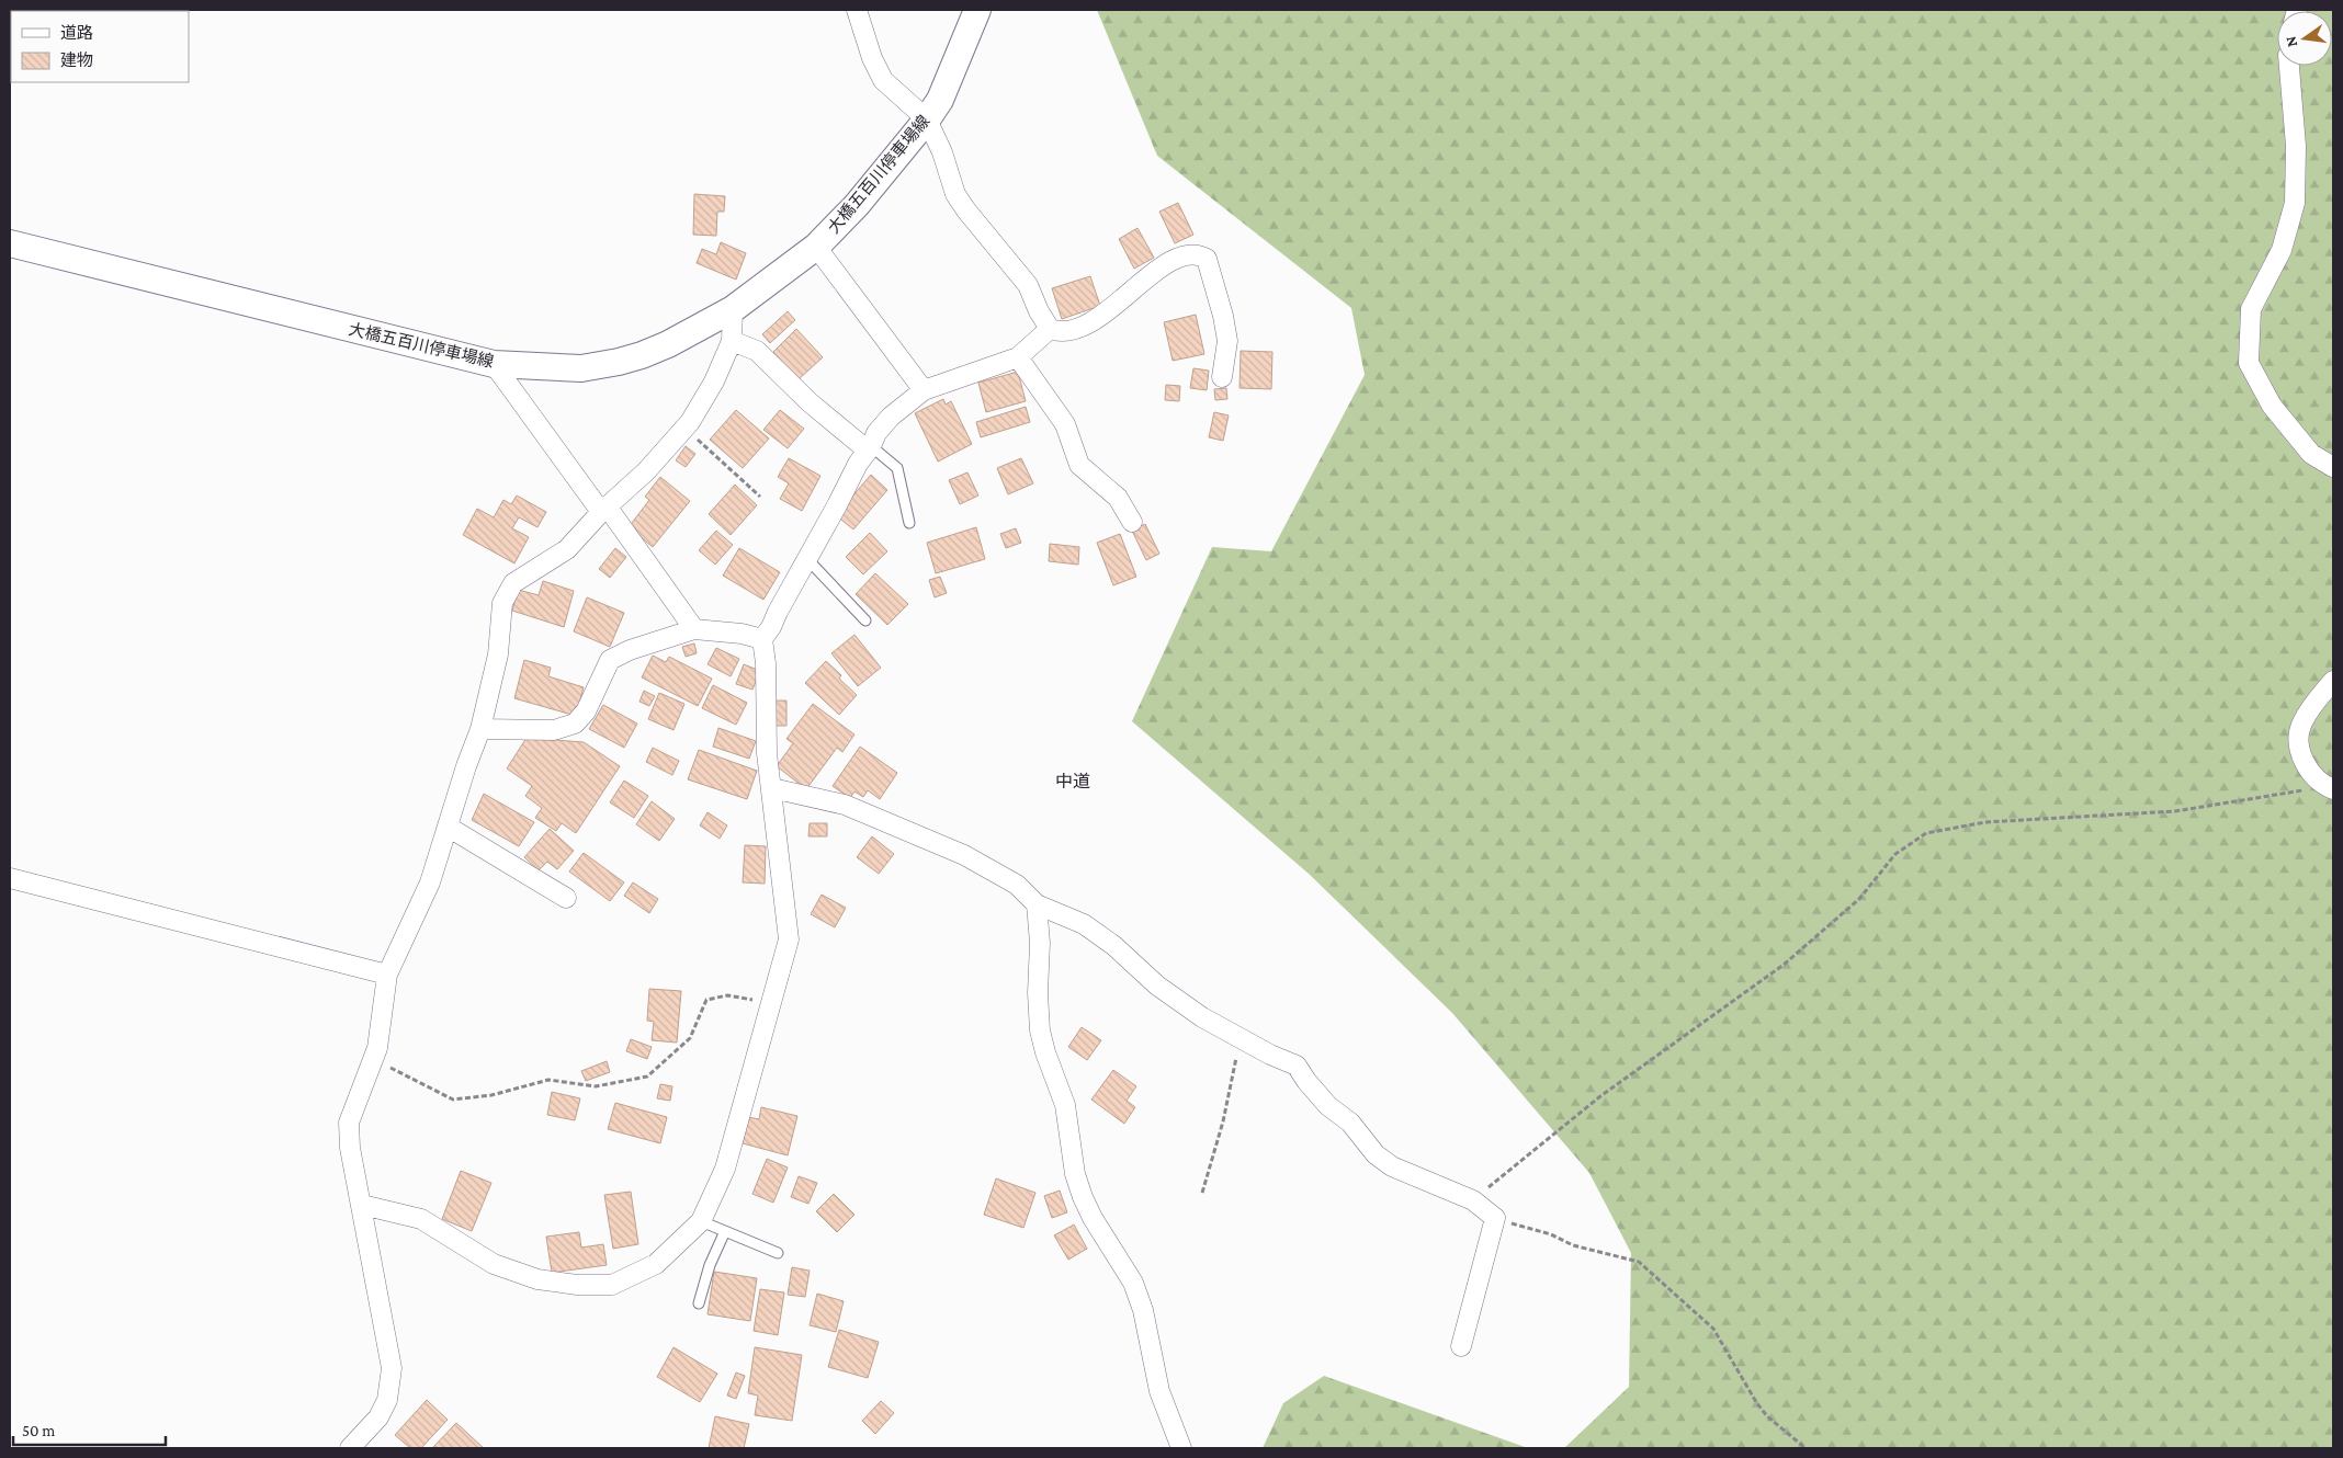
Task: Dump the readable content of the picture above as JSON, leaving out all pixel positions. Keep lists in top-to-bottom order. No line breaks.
{"streets":{"main road":["大橋五百川停車場線"]},"districts":["中道"],"legend":["道路","建物"],"scale_bar":"50 m","north":"left"}
